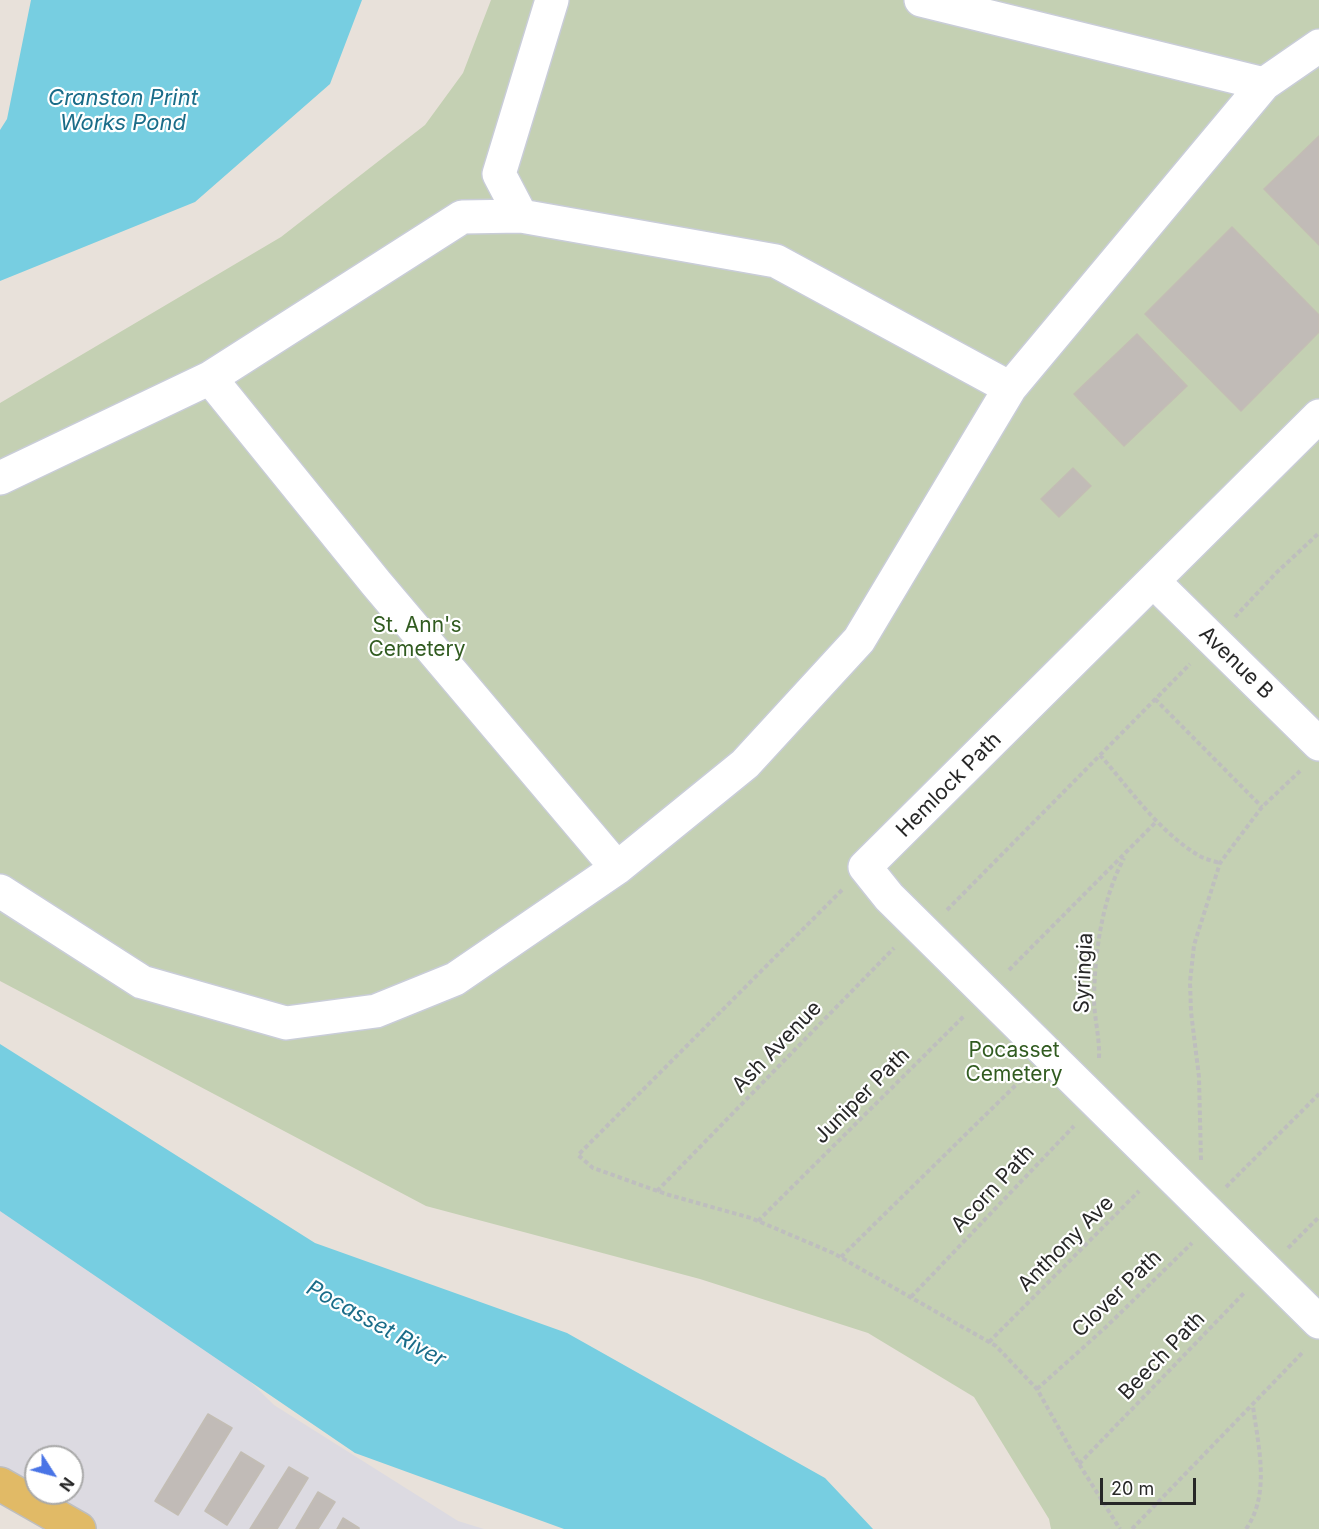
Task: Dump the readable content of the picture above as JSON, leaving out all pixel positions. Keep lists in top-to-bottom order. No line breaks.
{"streets":{"lane":["Avenue B","Hemlock Path"],"path":["Syringia","Ash Avenue","Juniper Path","Acorn Path","Anthony Ave","Clover Path","Beech Path"]},"crossings":[["Avenue B","Hemlock Path"],["Avenue B","Ash Avenue"],["Syringia","Juniper Path"],["Syringia","Acorn Path"]],"water":["Cranston Print Works Pond","Pocasset River"],"parks":["St. Ann's Cemetery","Pocasset Cemetery"],"scale_bar":"20 m","north":"bottom right"}
